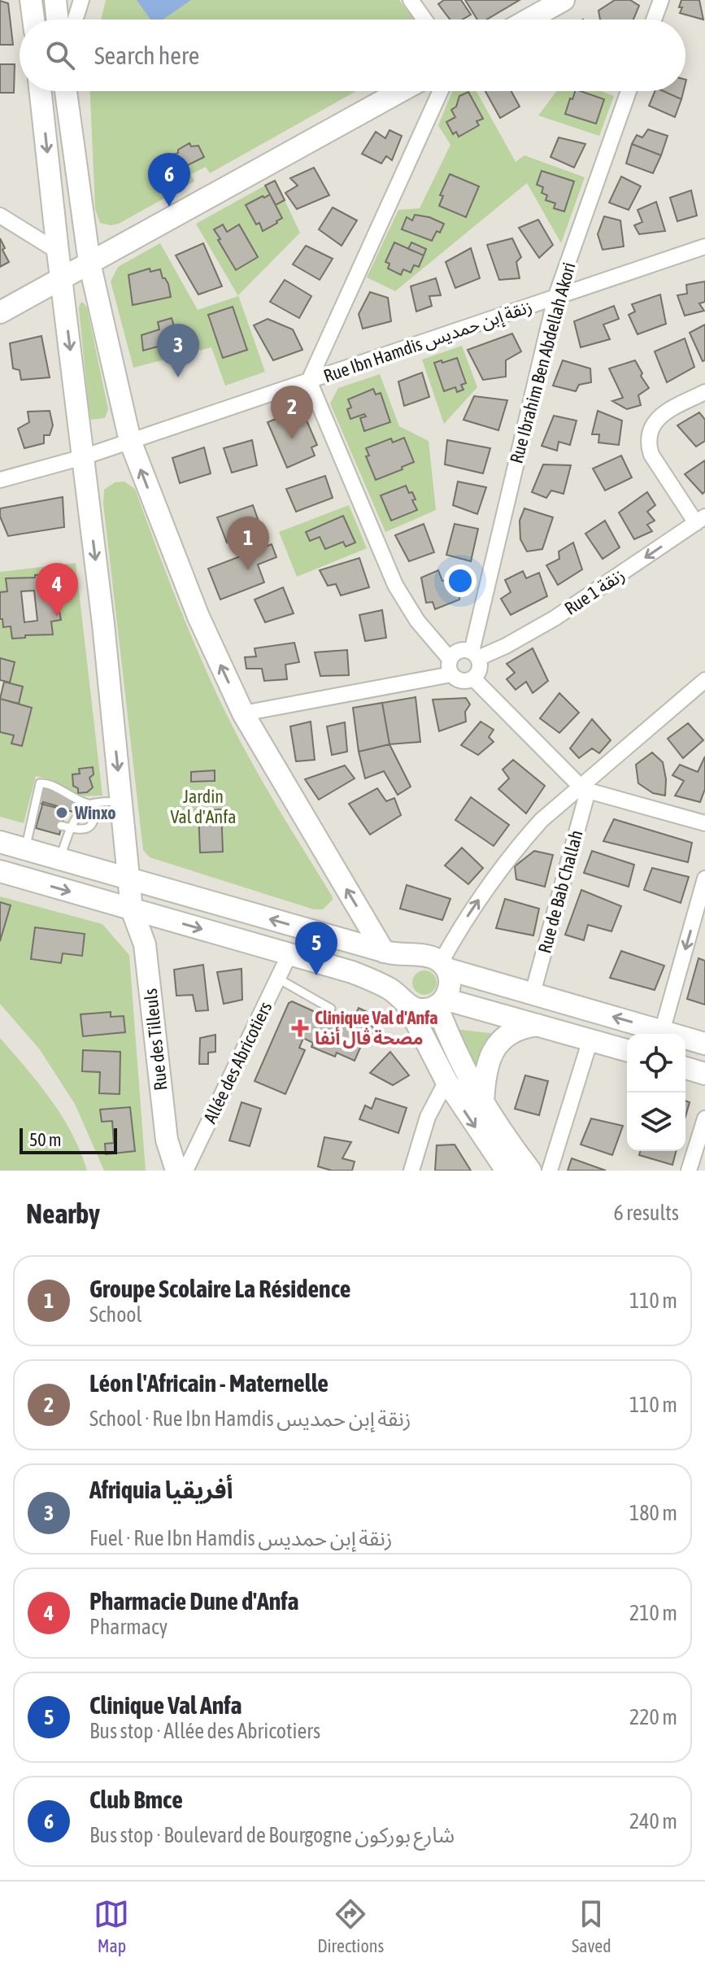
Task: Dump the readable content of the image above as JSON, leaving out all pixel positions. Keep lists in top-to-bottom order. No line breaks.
{"streets":{"main road":["Rue des Tilleuls"],"street":["Rue Ibn Hamdis زنقة إبن حمديس","Rue Ibrahim Ben Abdellah Akori","Rue 1 زنقة","Rue de Bab Challah","Allée des Abricotiers"]},"crossings":[["Rue Ibn Hamdis زنقة إبن حمديس","Rue Ibrahim Ben Abdellah Akori"],["Rue Ibn Hamdis زنقة إبن حمديس","Rue des Tilleuls"],["Rue Ibrahim Ben Abdellah Akori","Rue 1 زنقة"]],"one_way":["Rue 1 زنقة"],"parks":["Jardin Val d'Anfa"],"places":{"other":["Winxo"],"health":["Clinique Val d'Anfa مصحة ڤال أنفا"]},"scale_bar":"50 m","page":{"search":"Search here","pins":["6","3","2","1","4","5"],"scale":"50 m","heading":["Nearby","6 results"],"list":[{"mark":"1","name":"Groupe Scolaire La Résidence","note":"School","value":"110 m"},{"mark":"2","name":"Léon l'Africain - Maternelle","note":"School · Rue Ibn Hamdis زنقة إبن حمديس","value":"110 m"},{"mark":"3","name":"Afriquia أفريقيا","note":"Fuel · Rue Ibn Hamdis زنقة إبن حمديس","value":"180 m"},{"mark":"4","name":"Pharmacie Dune d'Anfa","note":"Pharmacy","value":"210 m"},{"mark":"5","name":"Clinique Val Anfa","note":"Bus stop · Allée des Abricotiers","value":"220 m"},{"mark":"6","name":"Club Bmce","note":"Bus stop · Boulevard de Bourgogne شارع بوركون","value":"240 m"}],"nav":["Map","Directions","Saved"]}}
